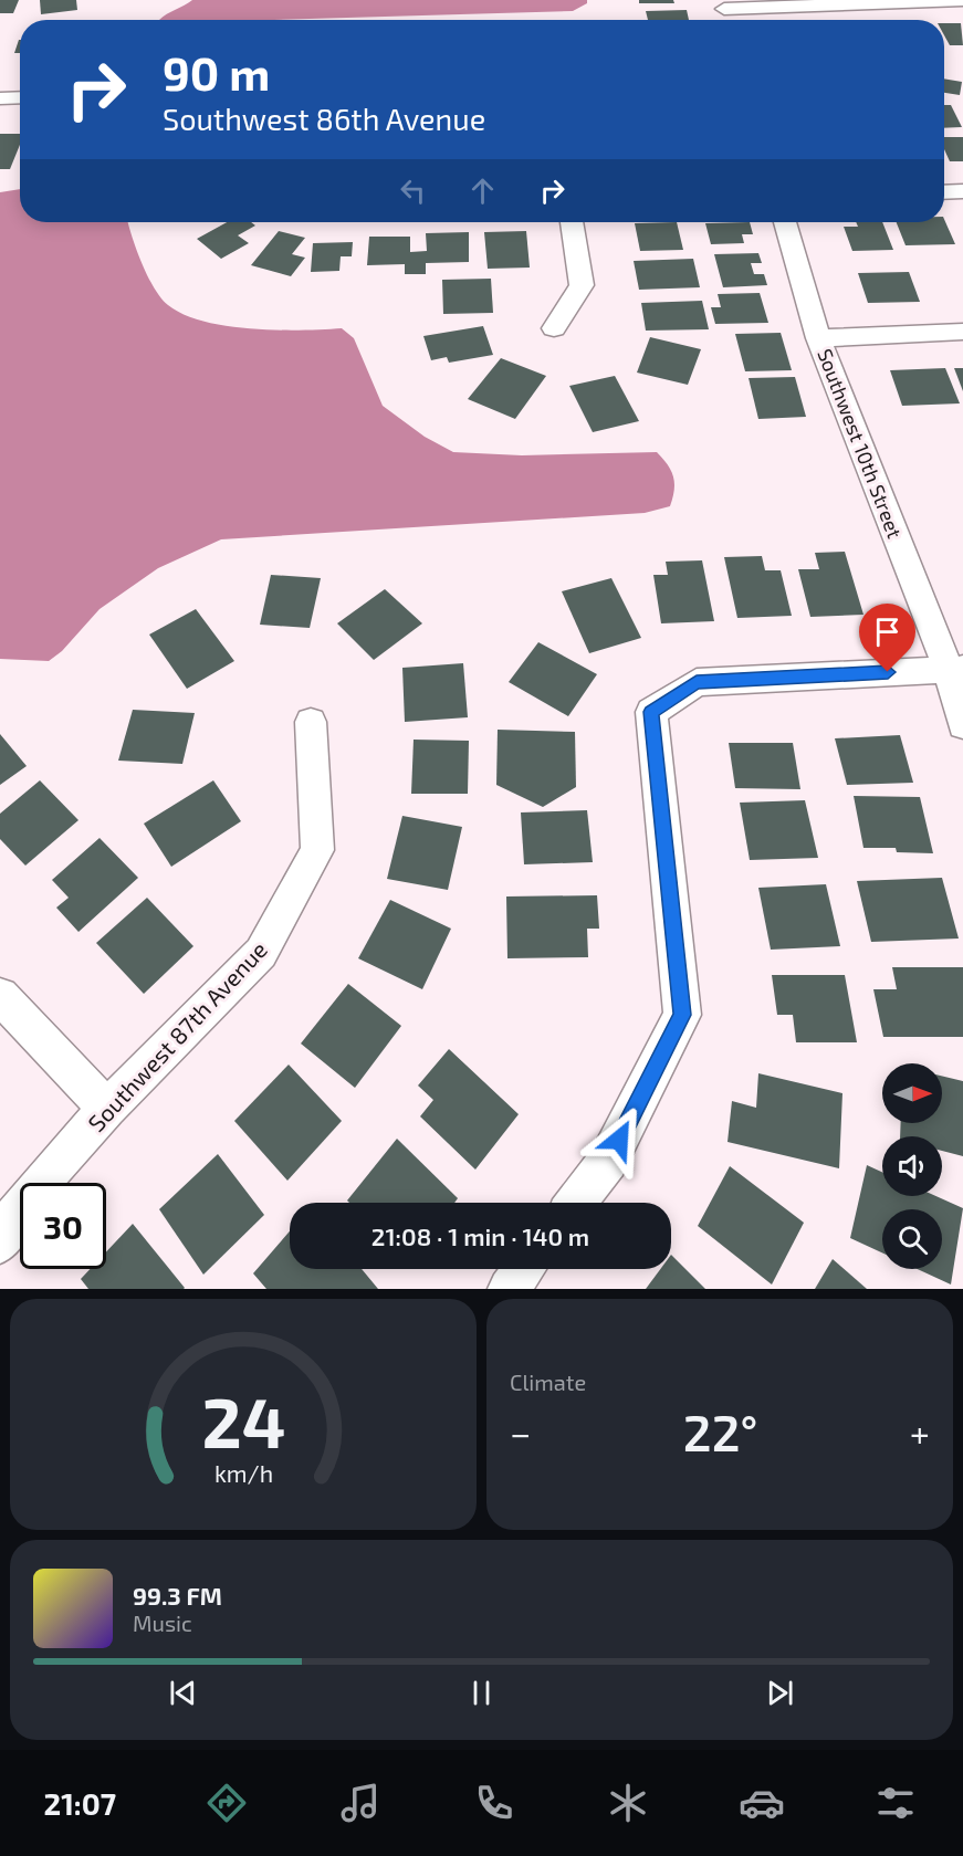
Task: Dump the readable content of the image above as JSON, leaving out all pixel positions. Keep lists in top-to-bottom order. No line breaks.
{"streets":{"street":["Southwest 10th Street","Southwest 87th Avenue"]},"north":"right","page":{"turn":["90 m","Southwest 86th Avenue"],"limit":"30","trip":"21:08 · 1 min · 140 m","tile":"Climate","heat":["−","22°","+"],"song":["99.3 FM","Music"],"tabs":"21:07","gauge":["24","km/h"]}}
